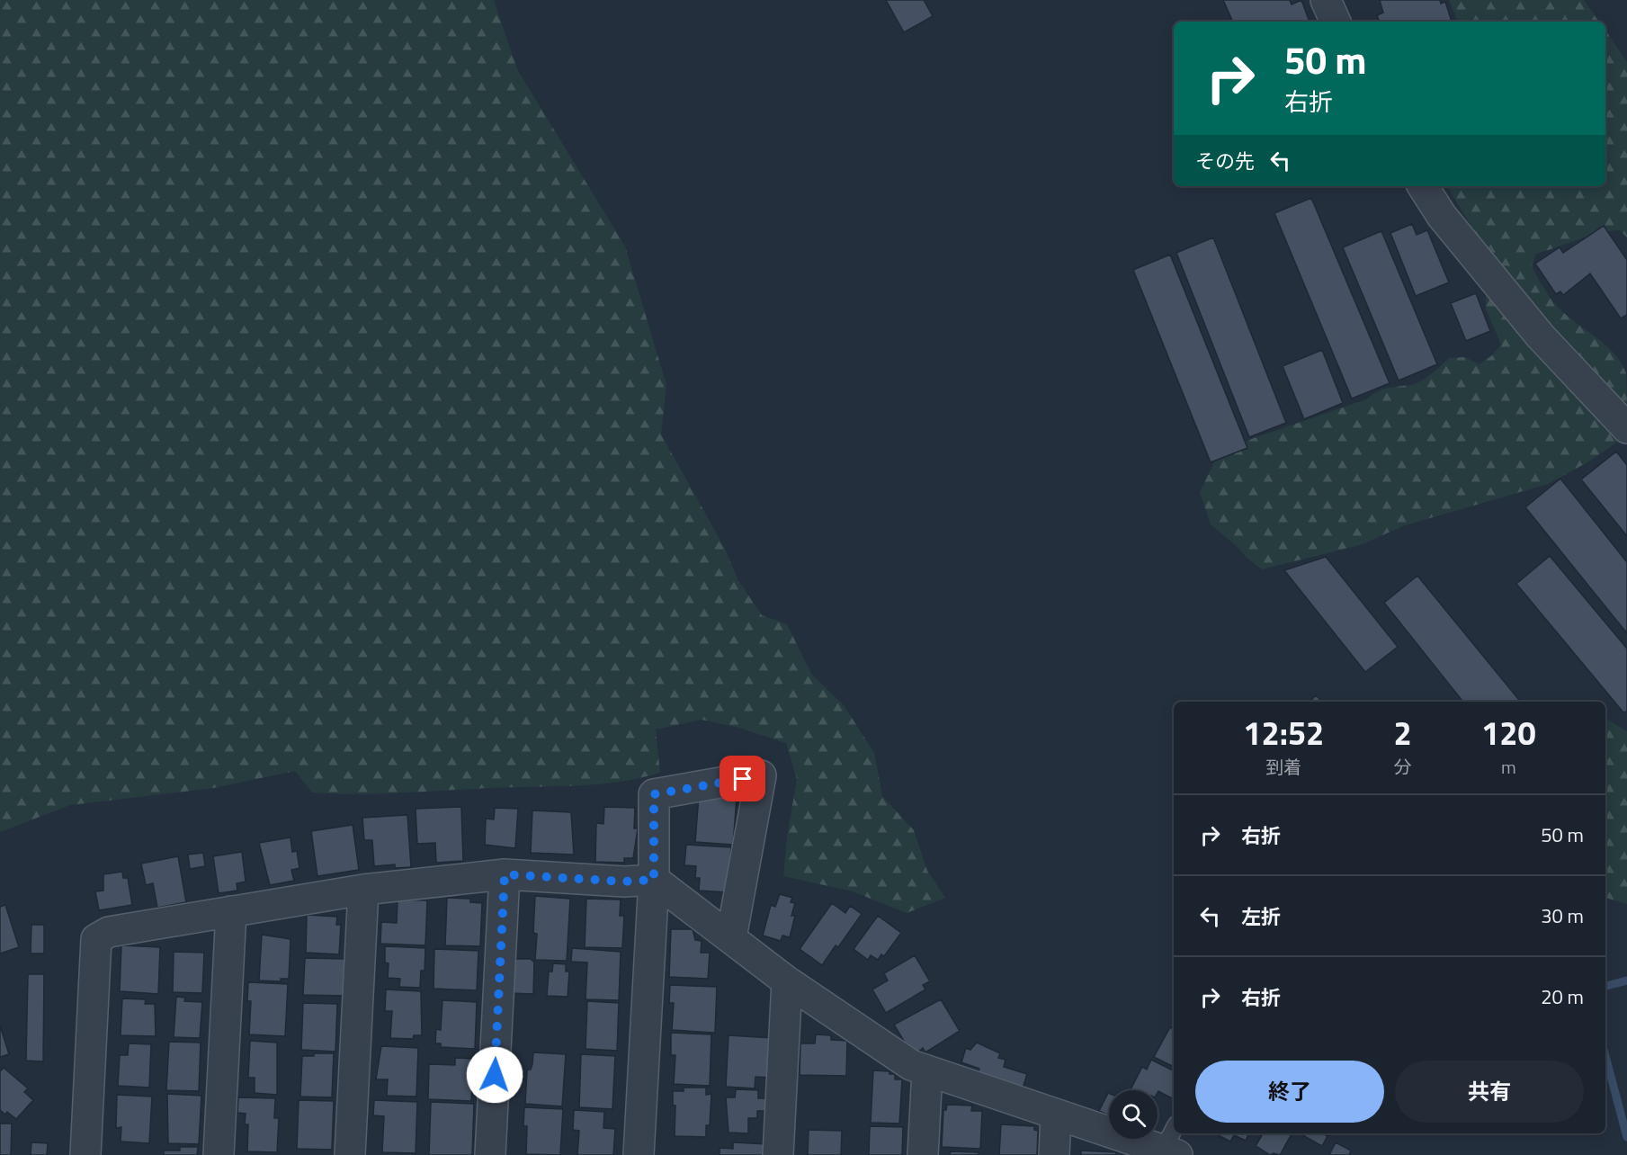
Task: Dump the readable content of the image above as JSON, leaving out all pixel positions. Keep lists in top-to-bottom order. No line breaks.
{"page":{"turn":["50 m","右折"],"then":"その先","eta":["12:52","到着","2","分","120","m"],"list":[{"name":"右折","value":"50 m"},{"name":"左折","value":"30 m"},{"name":"右折","value":"20 m"}],"buttons":["終了","共有"]}}
